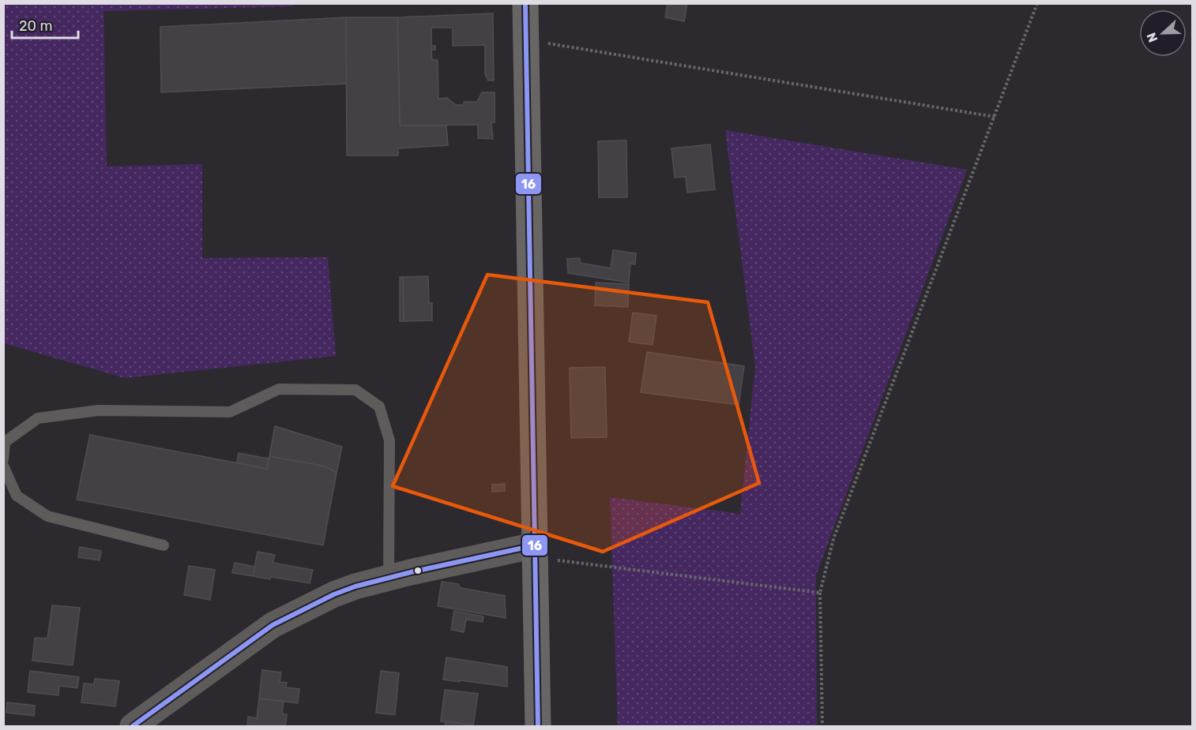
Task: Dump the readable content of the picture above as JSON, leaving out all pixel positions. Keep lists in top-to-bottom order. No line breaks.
{"lines":["transit line 16"],"scale_bar":"20 m","north":"left"}
